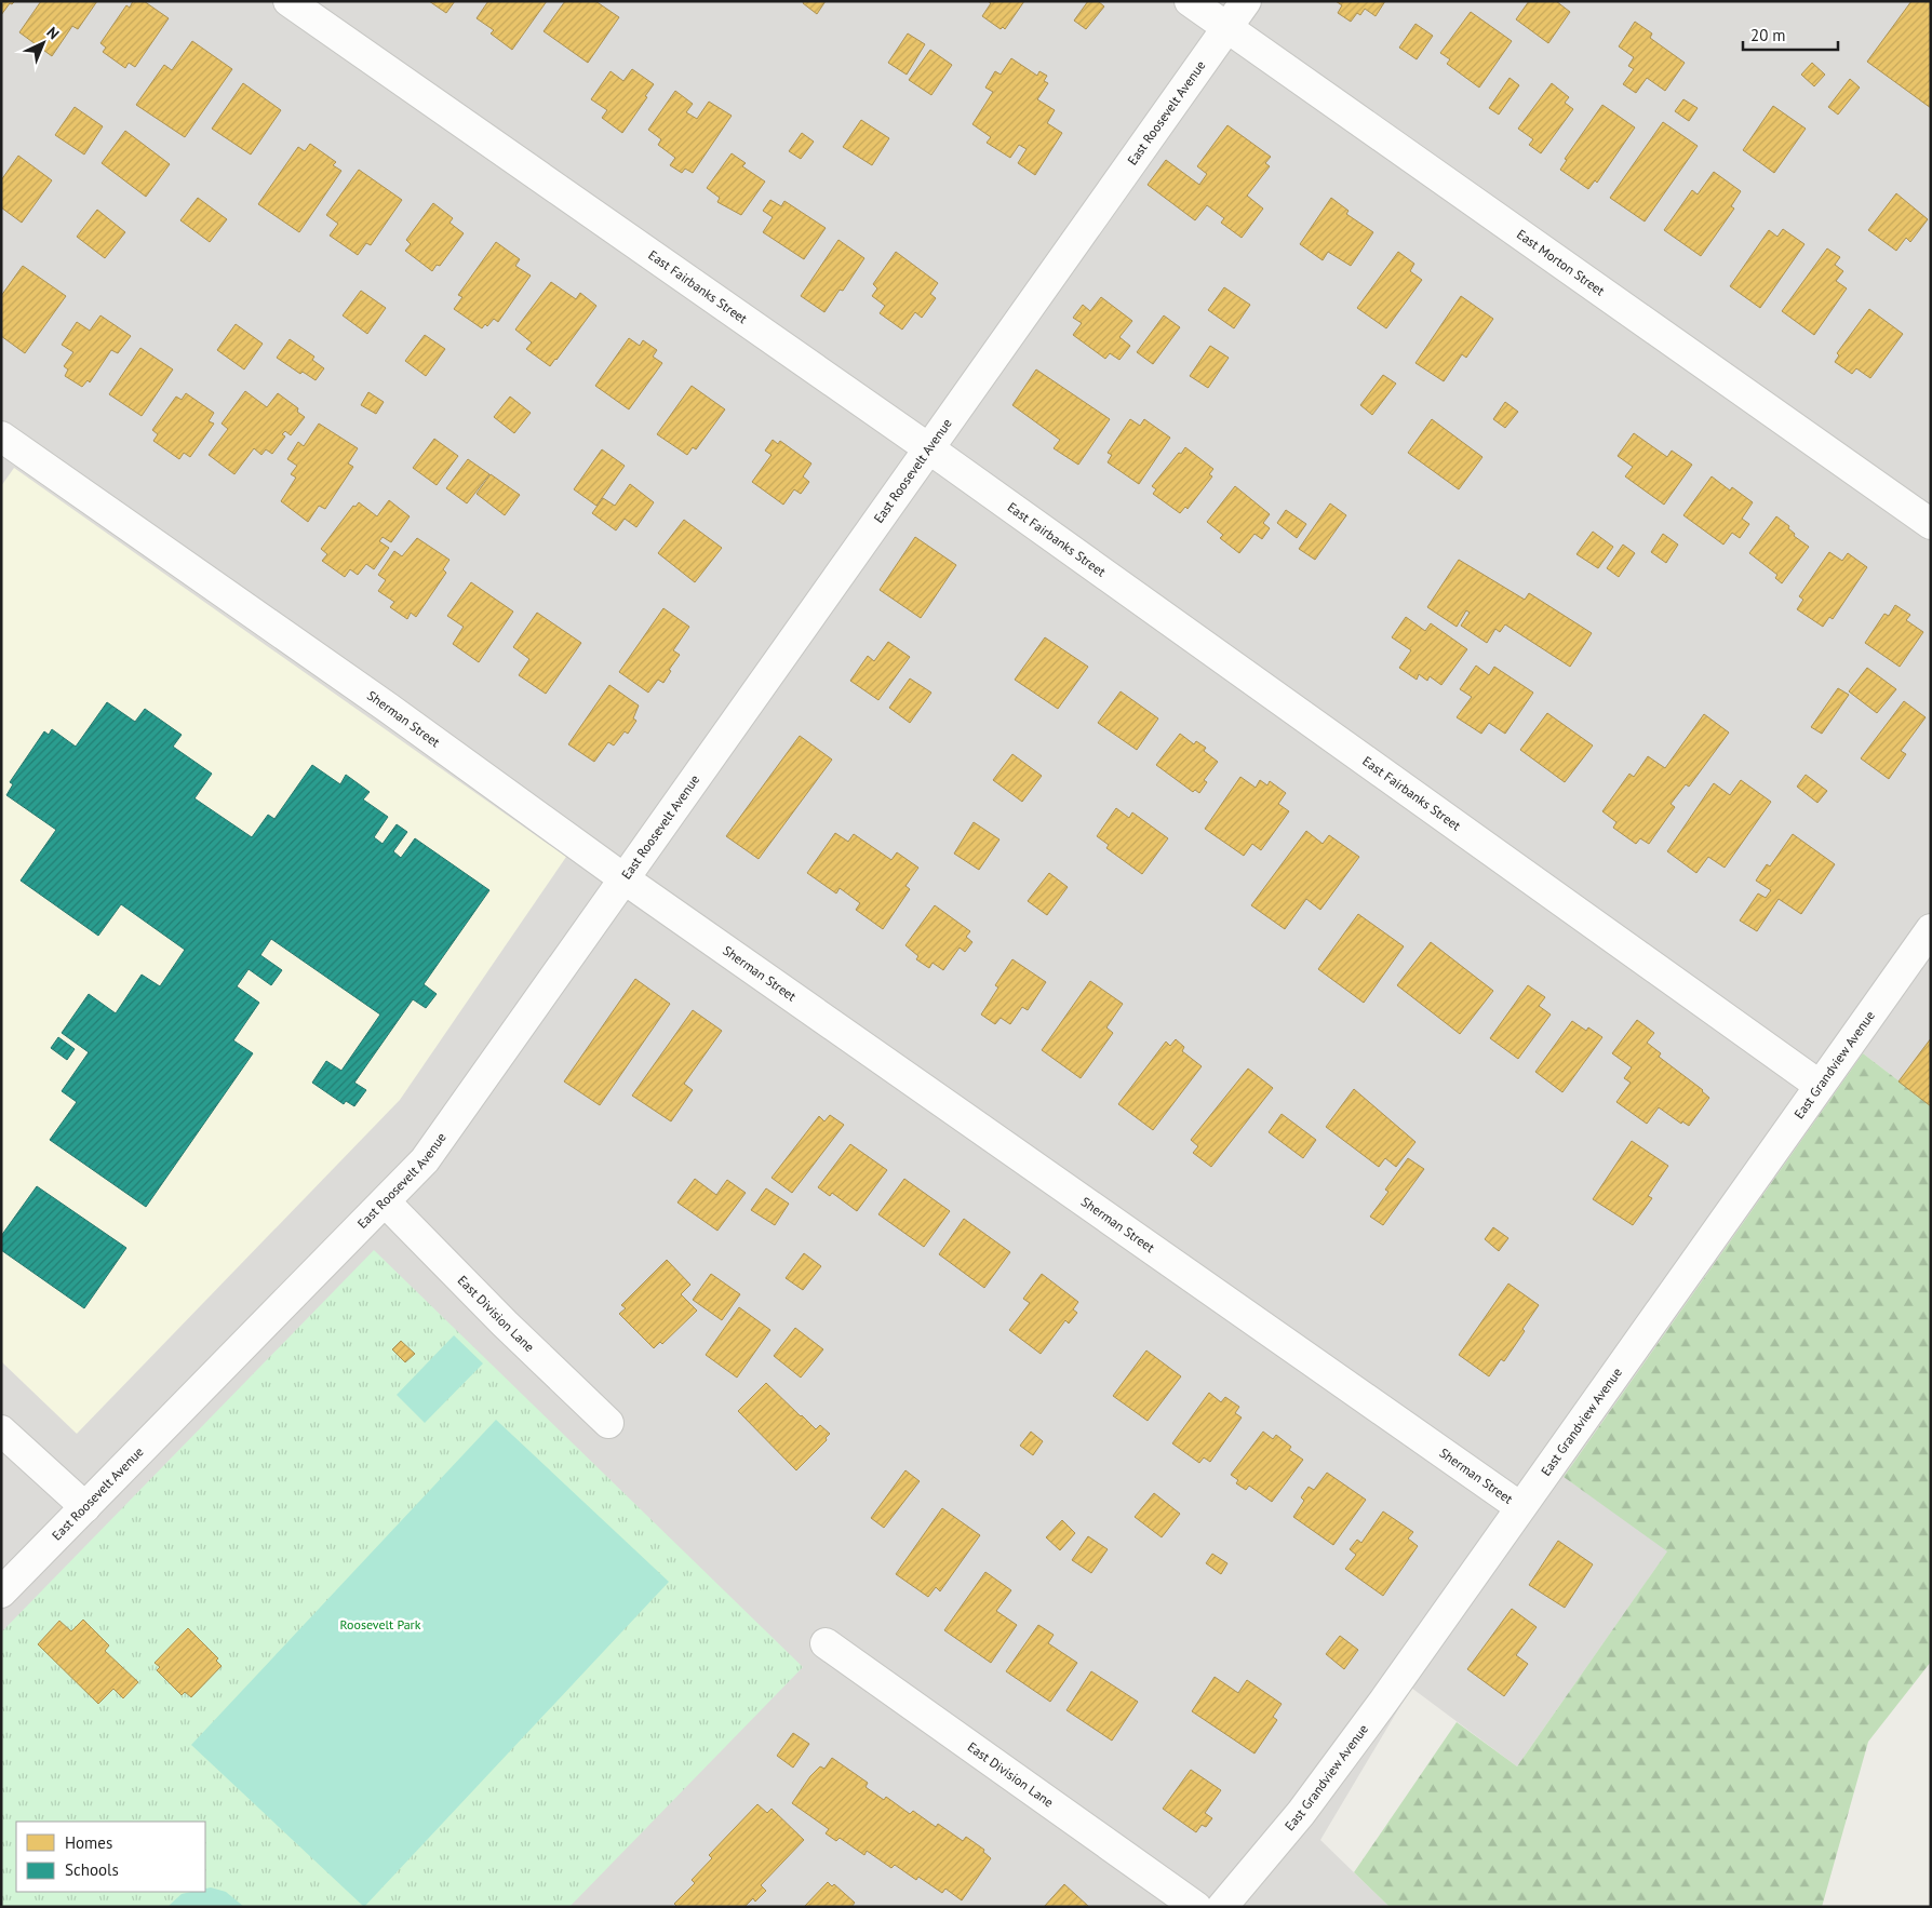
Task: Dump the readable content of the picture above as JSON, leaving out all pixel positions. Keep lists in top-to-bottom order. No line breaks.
{"streets":{"street":["East Roosevelt Avenue","East Morton Street","East Fairbanks Street","Sherman Street","East Grandview Avenue","East Division Lane"]},"crossings":[["East Roosevelt Avenue","East Morton Street"],["East Roosevelt Avenue","East Fairbanks Street"],["East Roosevelt Avenue","Sherman Street"],["East Roosevelt Avenue","East Division Lane"],["East Fairbanks Street","East Grandview Avenue"],["Sherman Street","East Grandview Avenue"]],"parks":["Roosevelt Park"],"legend":["Homes","Schools"],"scale_bar":"20 m","north":"top right"}
